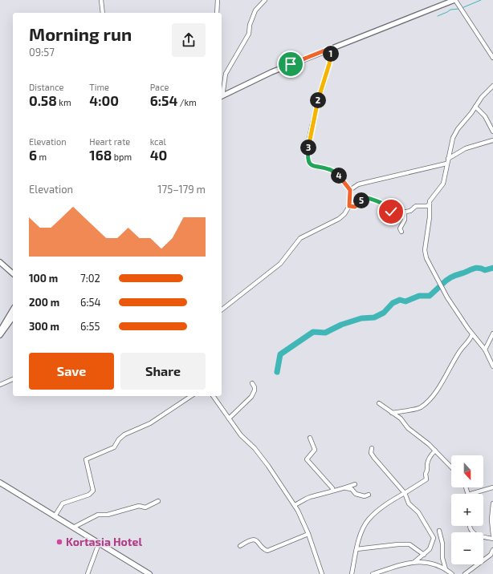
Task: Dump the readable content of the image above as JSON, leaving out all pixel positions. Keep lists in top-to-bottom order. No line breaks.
{"places":["Kortasia Hotel"],"north":"bottom","page":{"heading":["Morning run","09:57"],"pins":["1","2","3","4","5"],"stats":[["Distance","0.58 km"],["Time","4:00"],["Pace","6:54 /km"],["Elevation","6 m"],["Heart rate","168 bpm"],["kcal","40"]],"chart":["Elevation","175–179 m"],"list":[{"name":"100 m","note":"7:02"},{"name":"200 m","note":"6:54"},{"name":"300 m","note":"6:55"}],"buttons":["Save","Share"],"map_buttons":["+","−"]}}
